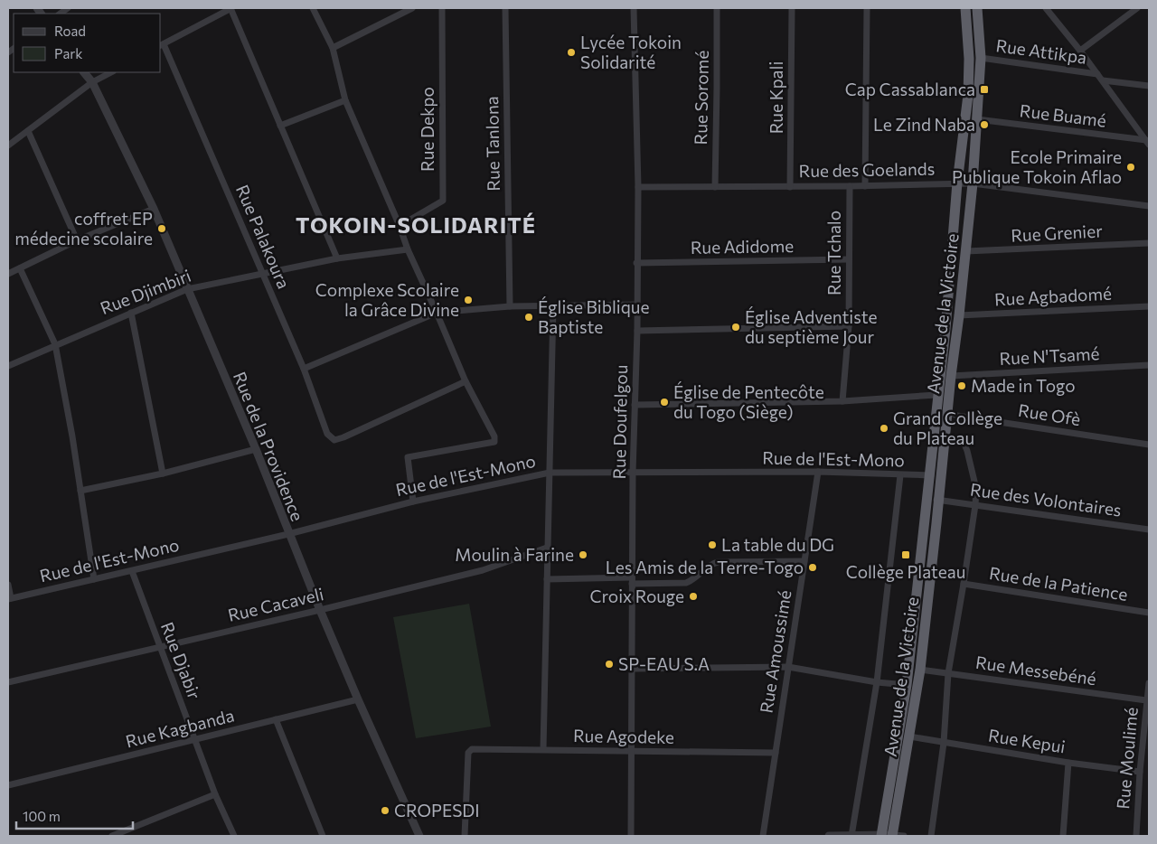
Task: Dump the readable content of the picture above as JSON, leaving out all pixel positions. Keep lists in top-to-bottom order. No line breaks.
{"streets":{"highway":["Avenue de la Victoire"],"street":["Rue Attikpa","Rue Soromé","Rue Kpali","Rue Buamé","Rue Dekpo","Rue Tanlona","Rue des Goelands","Rue Grenier","Rue Palakoura","Rue Adidome","Rue Tchalo","Rue Djimbiri","Rue Agbadomé","Rue N'Tsamé","Rue Ofè","Rue Doufelgou","Rue de la Providence","Rue de l'Est-Mono","Rue des Volontaires","Rue de la Patience","Rue Cacaveli","Rue Amoussimé","Rue Djabir","Rue Messebéné","Rue Kagbanda","Rue Agodeke","Rue Kepui","Rue Moulimé"]},"crossings":[["Rue Attikpa","Avenue de la Victoire"],["Rue Soromé","Rue des Goelands"],["Rue Kpali","Rue des Goelands"],["Rue Buamé","Avenue de la Victoire"],["Rue des Goelands","Rue Tchalo"],["Rue des Goelands","Avenue de la Victoire"],["Rue des Goelands","Rue Doufelgou"],["Rue Grenier","Avenue de la Victoire"],["Rue Palakoura","Rue Djimbiri"],["Rue Adidome","Rue Tchalo"],["Rue Adidome","Rue Doufelgou"],["Rue Djimbiri","Rue de la Providence"],["Rue Agbadomé","Avenue de la Victoire"],["Avenue de la Victoire","Rue N'Tsamé"],["Avenue de la Victoire","Rue Ofè"],["Avenue de la Victoire","Rue de l'Est-Mono"],["Avenue de la Victoire","Rue des Volontaires"],["Avenue de la Victoire","Rue Messebéné"],["Avenue de la Victoire","Rue Kepui"],["Rue Doufelgou","Rue de l'Est-Mono"],["Rue Doufelgou","Rue Agodeke"],["Rue de la Providence","Rue de l'Est-Mono"],["Rue de la Providence","Rue Cacaveli"],["Rue de la Providence","Rue Kagbanda"],["Rue de l'Est-Mono","Rue Amoussimé"],["Rue de l'Est-Mono","Rue Djabir"],["Rue Cacaveli","Rue Djabir"],["Rue Amoussimé","Rue Agodeke"],["Rue Djabir","Rue Kagbanda"],["Rue Messebéné","Rue Moulimé"],["Rue Kepui","Rue Moulimé"]],"districts":["TOKOIN-SOLIDARITÉ"],"places":{"other":["Lycée Tokoin Solidarité","Le Zind Naba","Ecole Primaire Publique Tokoin Aflao","coffret EP médecine scolaire","Complexe Scolaire la Grâce Divine","Église Biblique Baptiste","Église Adventiste du septième Jour","Made in Togo","Église de Pentecôte du Togo (Siège)","Grand Collège du Plateau","La table du DG","Moulin à Farine","Les Amis de la Terre-Togo","Croix Rouge","SP-EAU S.A","CROPESDI"],"transit":["Cap Cassablanca","Collège Plateau"]},"legend":["Road","Park"],"scale_bar":"100 m"}
